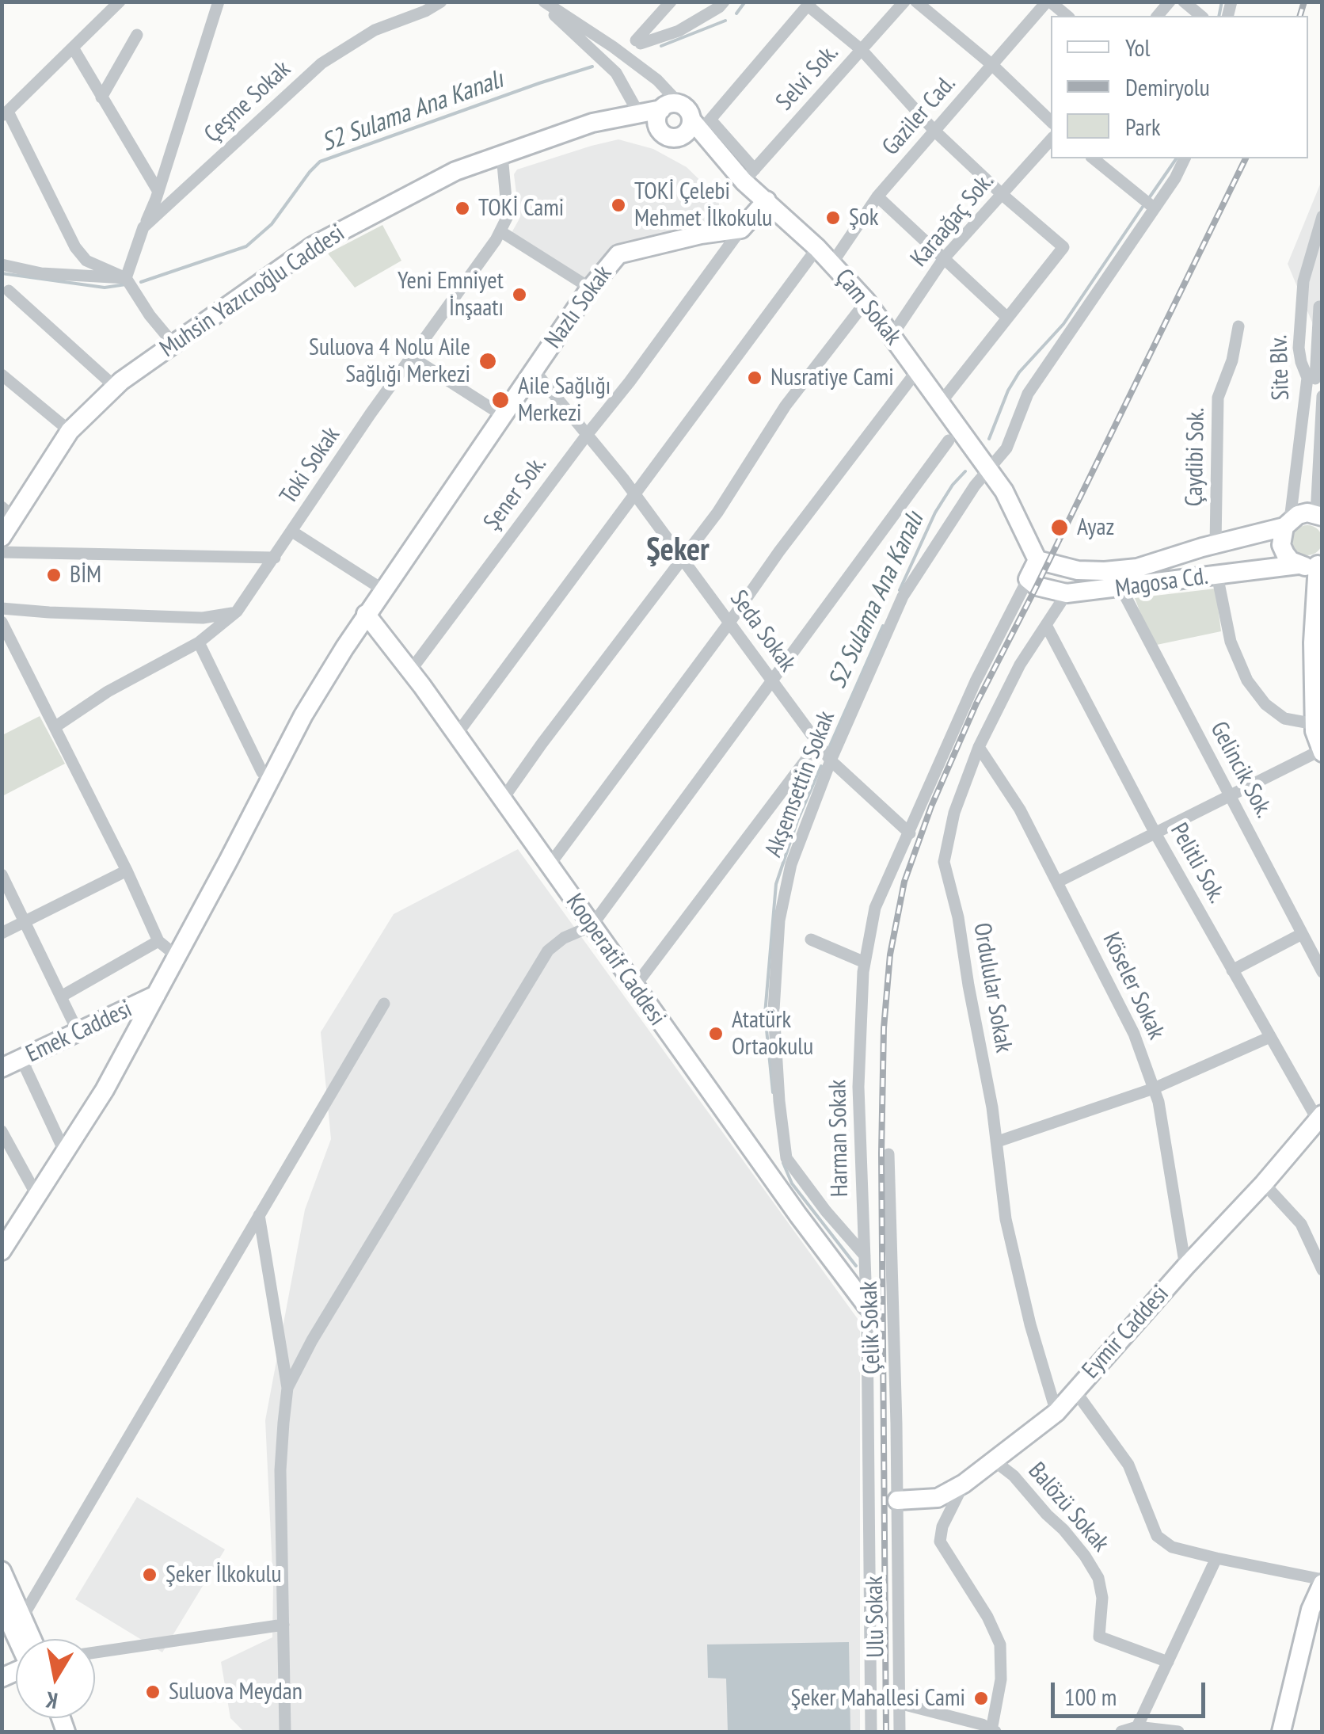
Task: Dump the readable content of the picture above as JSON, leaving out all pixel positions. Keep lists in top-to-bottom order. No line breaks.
{"streets":{"street":["Selvi Sok.","Çeşme Sokak","Gaziler Cad.","Karaağaç Sok.","Muhsin Yazıcıoğlu Caddesi","Nazlı Sokak","Çam Sokak","Site Blv.","Çaydibi Sok.","Toki Sokak","Şener Sok.","Magosa Cd.","Seda Sokak","Gelincik Sok.","Akşemsettin Sokak","Pelitli Sok.","Kooperatif Caddesi","Köseler Sokak","Ordulular Sokak","Emek Caddesi","Harman Sokak","Çelik Sokak","Eymir Caddesi","Balözü Sokak","Ulu Sokak"]},"crossings":[["Selvi Sok.","Çam Sokak"],["Gaziler Cad.","Çam Sokak"],["Karaağaç Sok.","Çam Sokak"],["Muhsin Yazıcıoğlu Caddesi","Çam Sokak"],["Muhsin Yazıcıoğlu Caddesi","Toki Sokak"],["Nazlı Sokak","Şener Sok."],["Nazlı Sokak","Seda Sokak"],["Nazlı Sokak","Kooperatif Caddesi"],["Nazlı Sokak","Emek Caddesi"],["Çam Sokak","Magosa Cd."],["Çam Sokak","Akşemsettin Sokak"],["Site Blv.","Magosa Cd."],["Çaydibi Sok.","Magosa Cd."],["Şener Sok.","Seda Sokak"],["Şener Sok.","Kooperatif Caddesi"],["Magosa Cd.","Gelincik Sok."],["Magosa Cd.","Ordulular Sokak"],["Magosa Cd.","Harman Sokak"],["Seda Sokak","Akşemsettin Sokak"],["Seda Sokak","Harman Sokak"],["Akşemsettin Sokak","Harman Sokak"],["Pelitli Sok.","Ordulular Sokak"],["Pelitli Sok.","Eymir Caddesi"],["Kooperatif Caddesi","Harman Sokak"],["Köseler Sokak","Ordulular Sokak"],["Köseler Sokak","Eymir Caddesi"],["Ordulular Sokak","Eymir Caddesi"],["Çelik Sokak","Eymir Caddesi"],["Çelik Sokak","Ulu Sokak"],["Eymir Caddesi","Balözü Sokak"],["Eymir Caddesi","Ulu Sokak"]],"districts":["Şeker"],"water":["S2 Sulama Ana Kanalı"],"places":["TOKİ Çelebi Mehmet İlkokulu","TOKİ Cami","Şok","Yeni Emniyet İnşaatı","Suluova 4 Nolu Aile Sağlığı Merkezi","Nusratiye Cami","Aile Sağlığı Merkezi","Ayaz","BİM","Atatürk Ortaokulu","Şeker İlkokulu","Suluova Meydan","Şeker Mahallesi Cami"],"legend":["Yol","Demiryolu","Park"],"scale_bar":"100 m","north":"bottom"}
